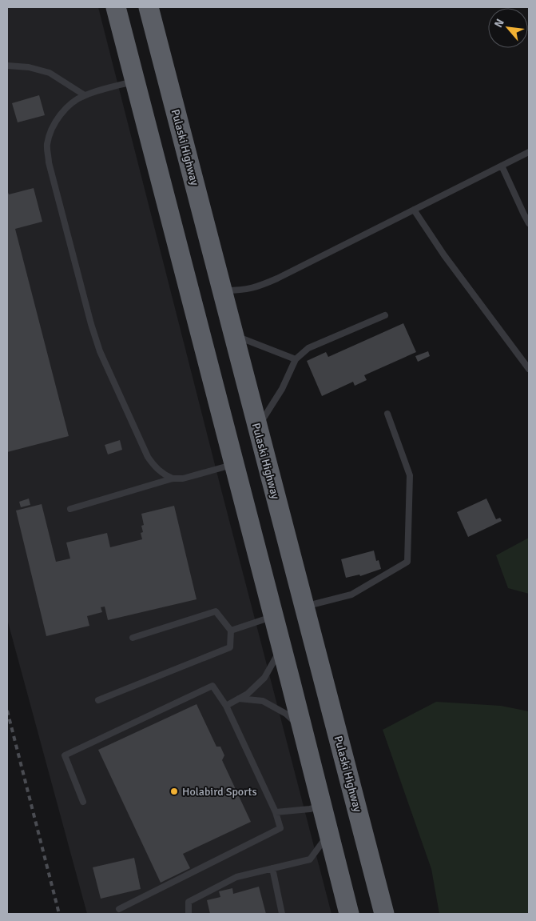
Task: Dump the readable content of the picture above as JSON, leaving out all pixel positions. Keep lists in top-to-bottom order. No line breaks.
{"streets":{"highway":["Pulaski Highway"]},"places":["Holabird Sports"],"north":"top left"}
